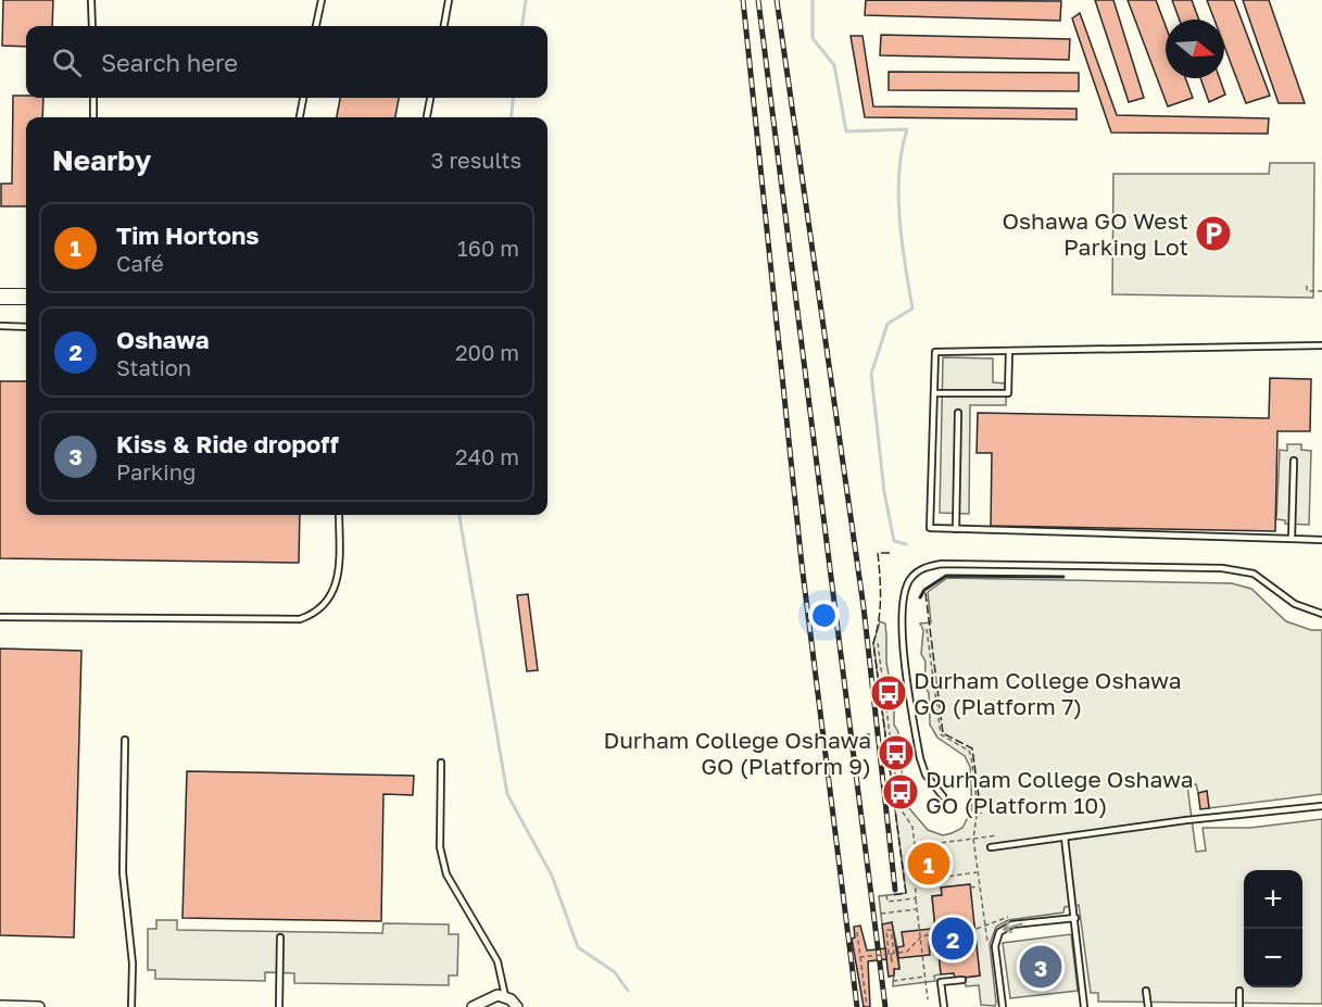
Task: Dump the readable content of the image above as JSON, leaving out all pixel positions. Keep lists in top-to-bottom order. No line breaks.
{"places":{"parking":["Oshawa GO West Parking Lot"],"bus stop":["Durham College Oshawa GO (Platform 7)","Durham College Oshawa GO (Platform 9)","Durham College Oshawa GO (Platform 10)"]},"north":"right","page":{"search":"Search here","heading":["Nearby","3 results"],"list":[{"mark":"1","name":"Tim Hortons","note":"Café","value":"160 m"},{"mark":"2","name":"Oshawa","note":"Station","value":"200 m"},{"mark":"3","name":"Kiss & Ride dropoff","note":"Parking","value":"240 m"}],"pins":["1","2","3"],"map_buttons":["+","−"]}}
